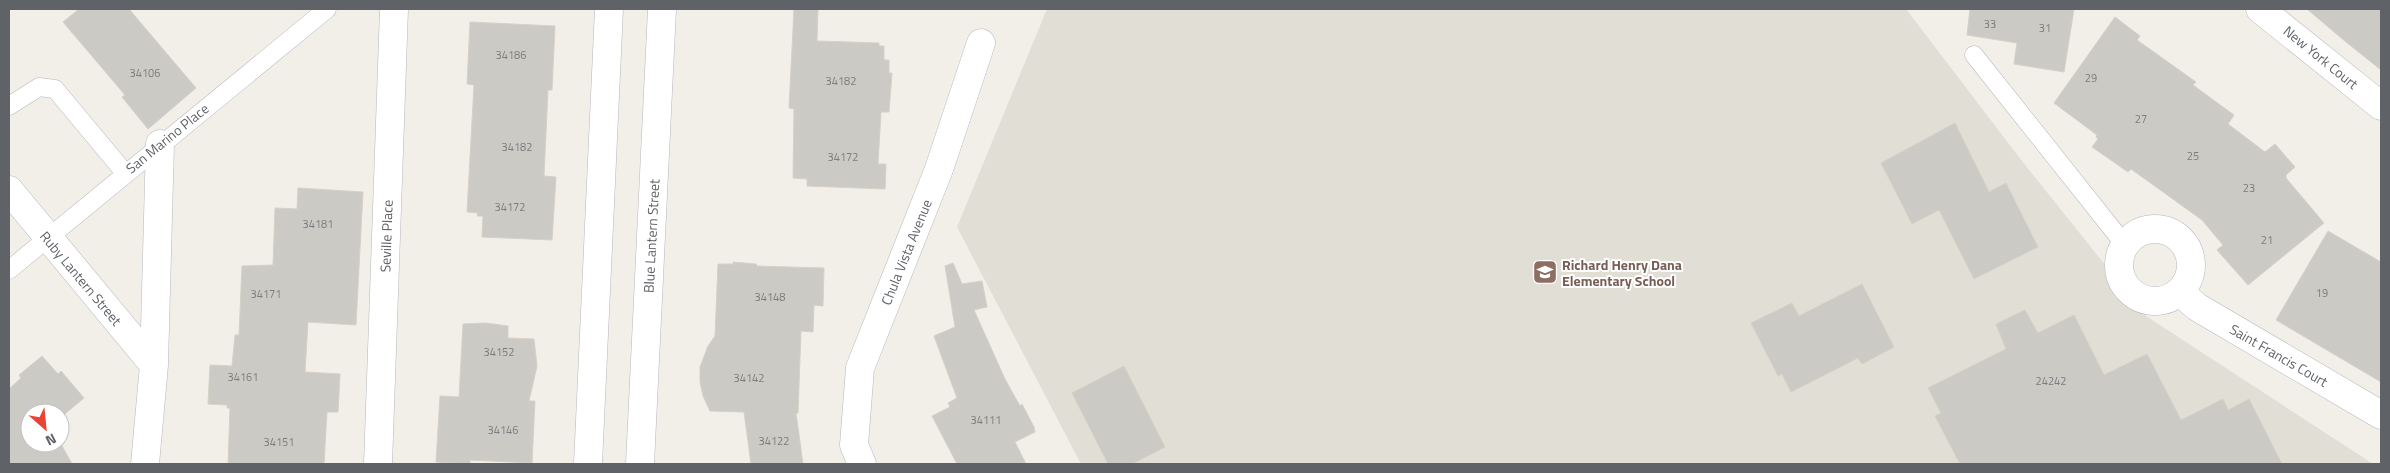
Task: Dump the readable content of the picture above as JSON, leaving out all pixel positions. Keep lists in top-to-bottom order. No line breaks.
{"streets":{"street":["New York Court","Seville Place","Blue Lantern Street","Chula Vista Avenue","Ruby Lantern Street","Saint Francis Court"],"lane":["San Marino Place"]},"crossings":[["San Marino Place","Ruby Lantern Street"]],"places":{"school or university":["Richard Henry Dana Elementary School"]},"house_numbers":["33","31","34186","34106","29","34182","27","34182","25","34172","23","34172","34181","21","19","34171","34148","34152","34161","34142","24242","34111","34146","34122","34151"],"north":"bottom right"}
